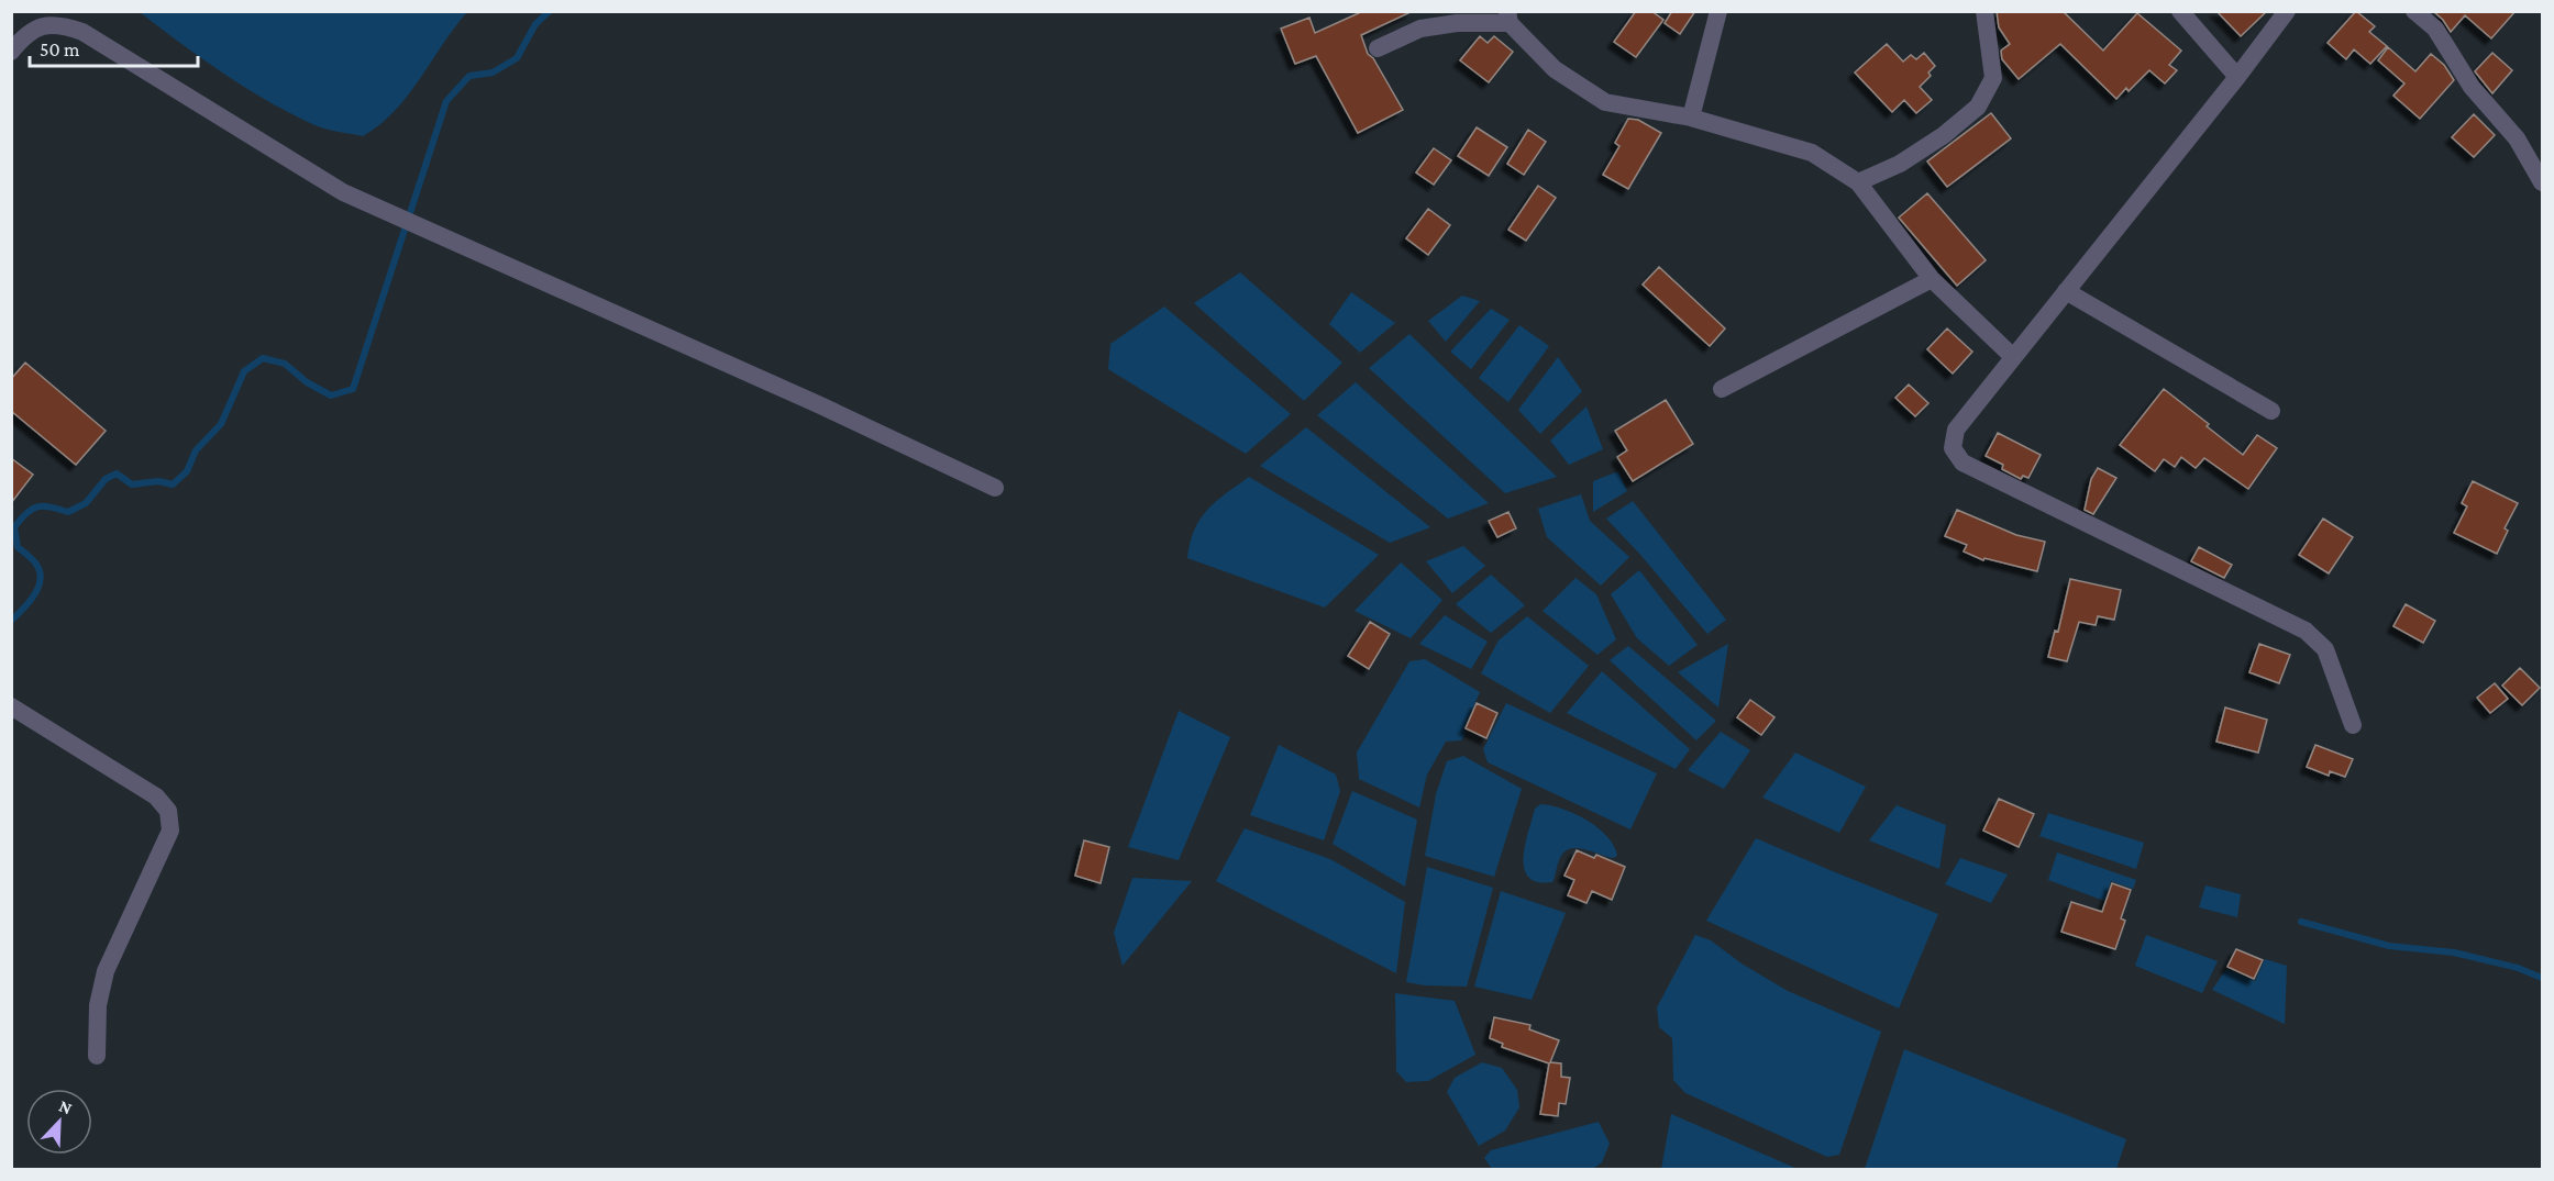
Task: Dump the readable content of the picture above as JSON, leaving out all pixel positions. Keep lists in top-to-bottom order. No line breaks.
{"scale_bar":"50 m","north":"top right"}
